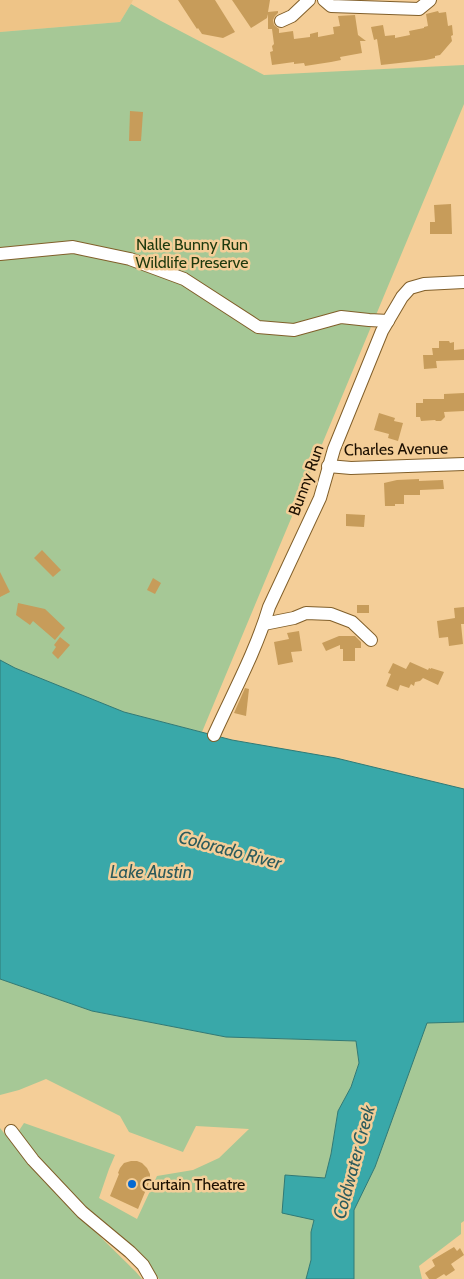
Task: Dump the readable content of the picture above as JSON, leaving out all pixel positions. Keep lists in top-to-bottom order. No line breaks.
{"streets":{"street":["Charles Avenue","Bunny Run"]},"crossings":[["Charles Avenue","Bunny Run"]],"water":["Colorado River","Lake Austin","Coldwater Creek"],"parks":["Nalle Bunny Run Wildlife Preserve"],"places":["Curtain Theatre"]}
